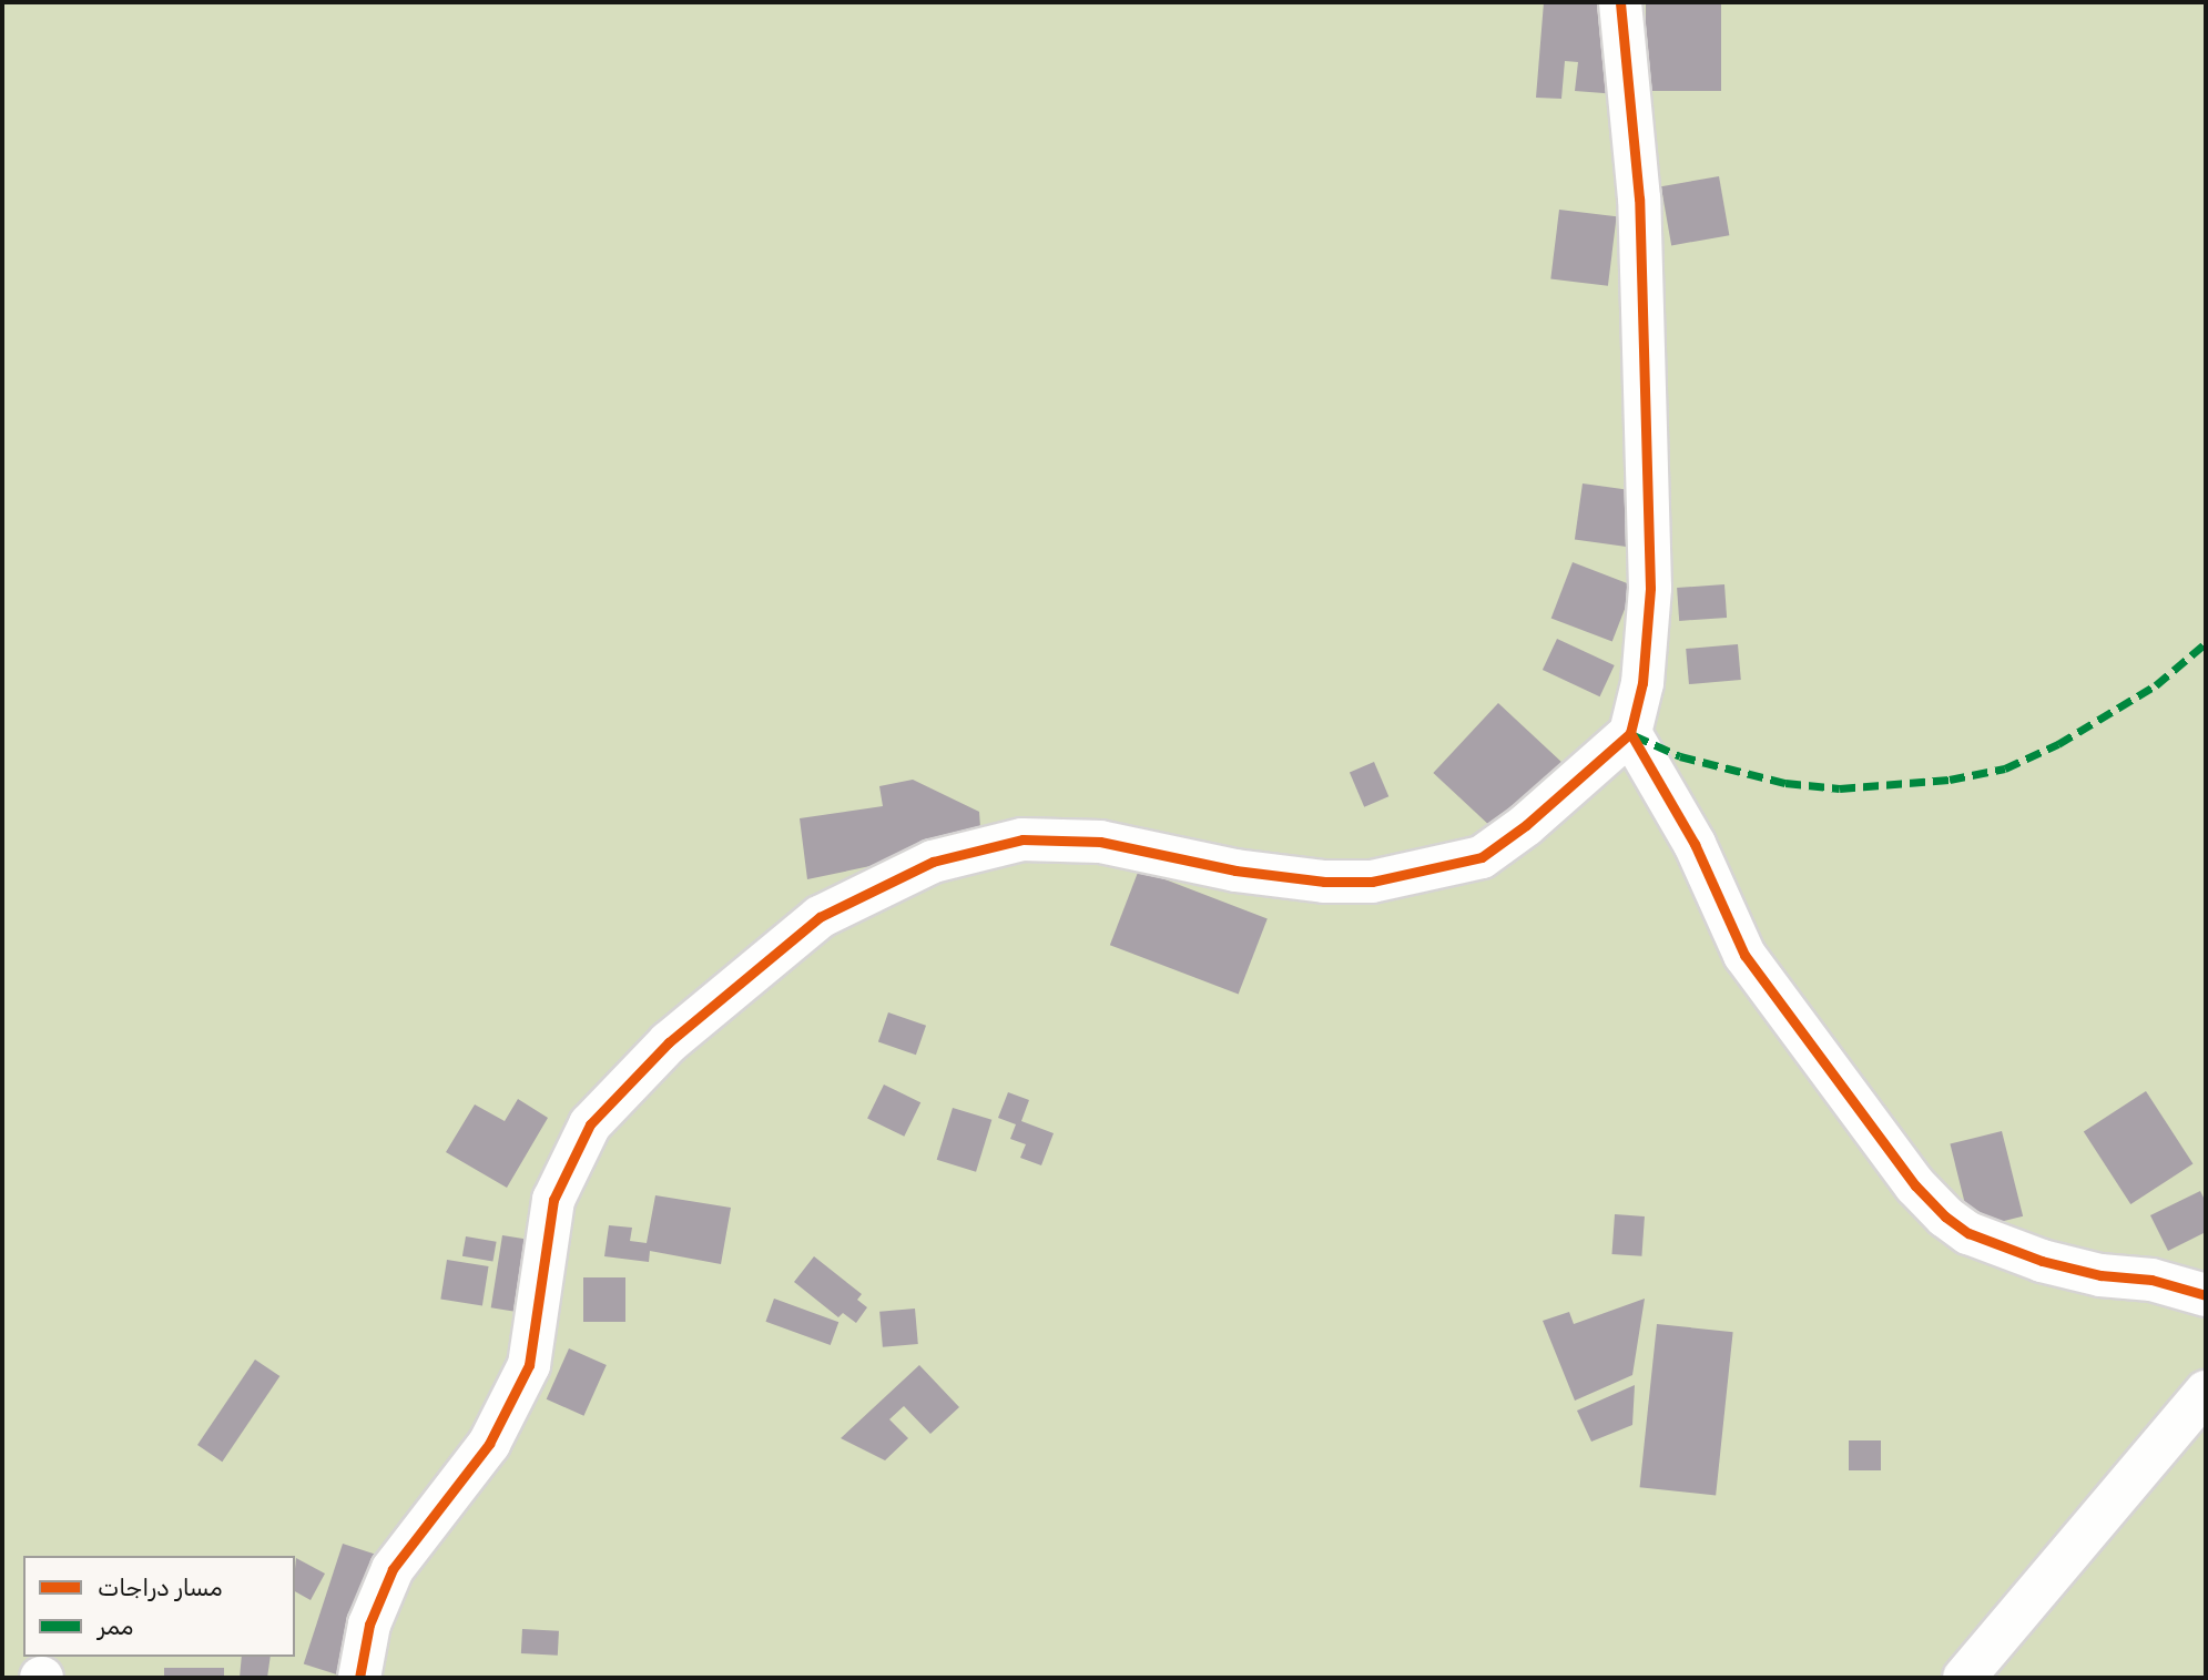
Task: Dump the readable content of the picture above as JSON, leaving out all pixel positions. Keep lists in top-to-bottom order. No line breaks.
{"legend":["مسار دراجات","ممر"]}
